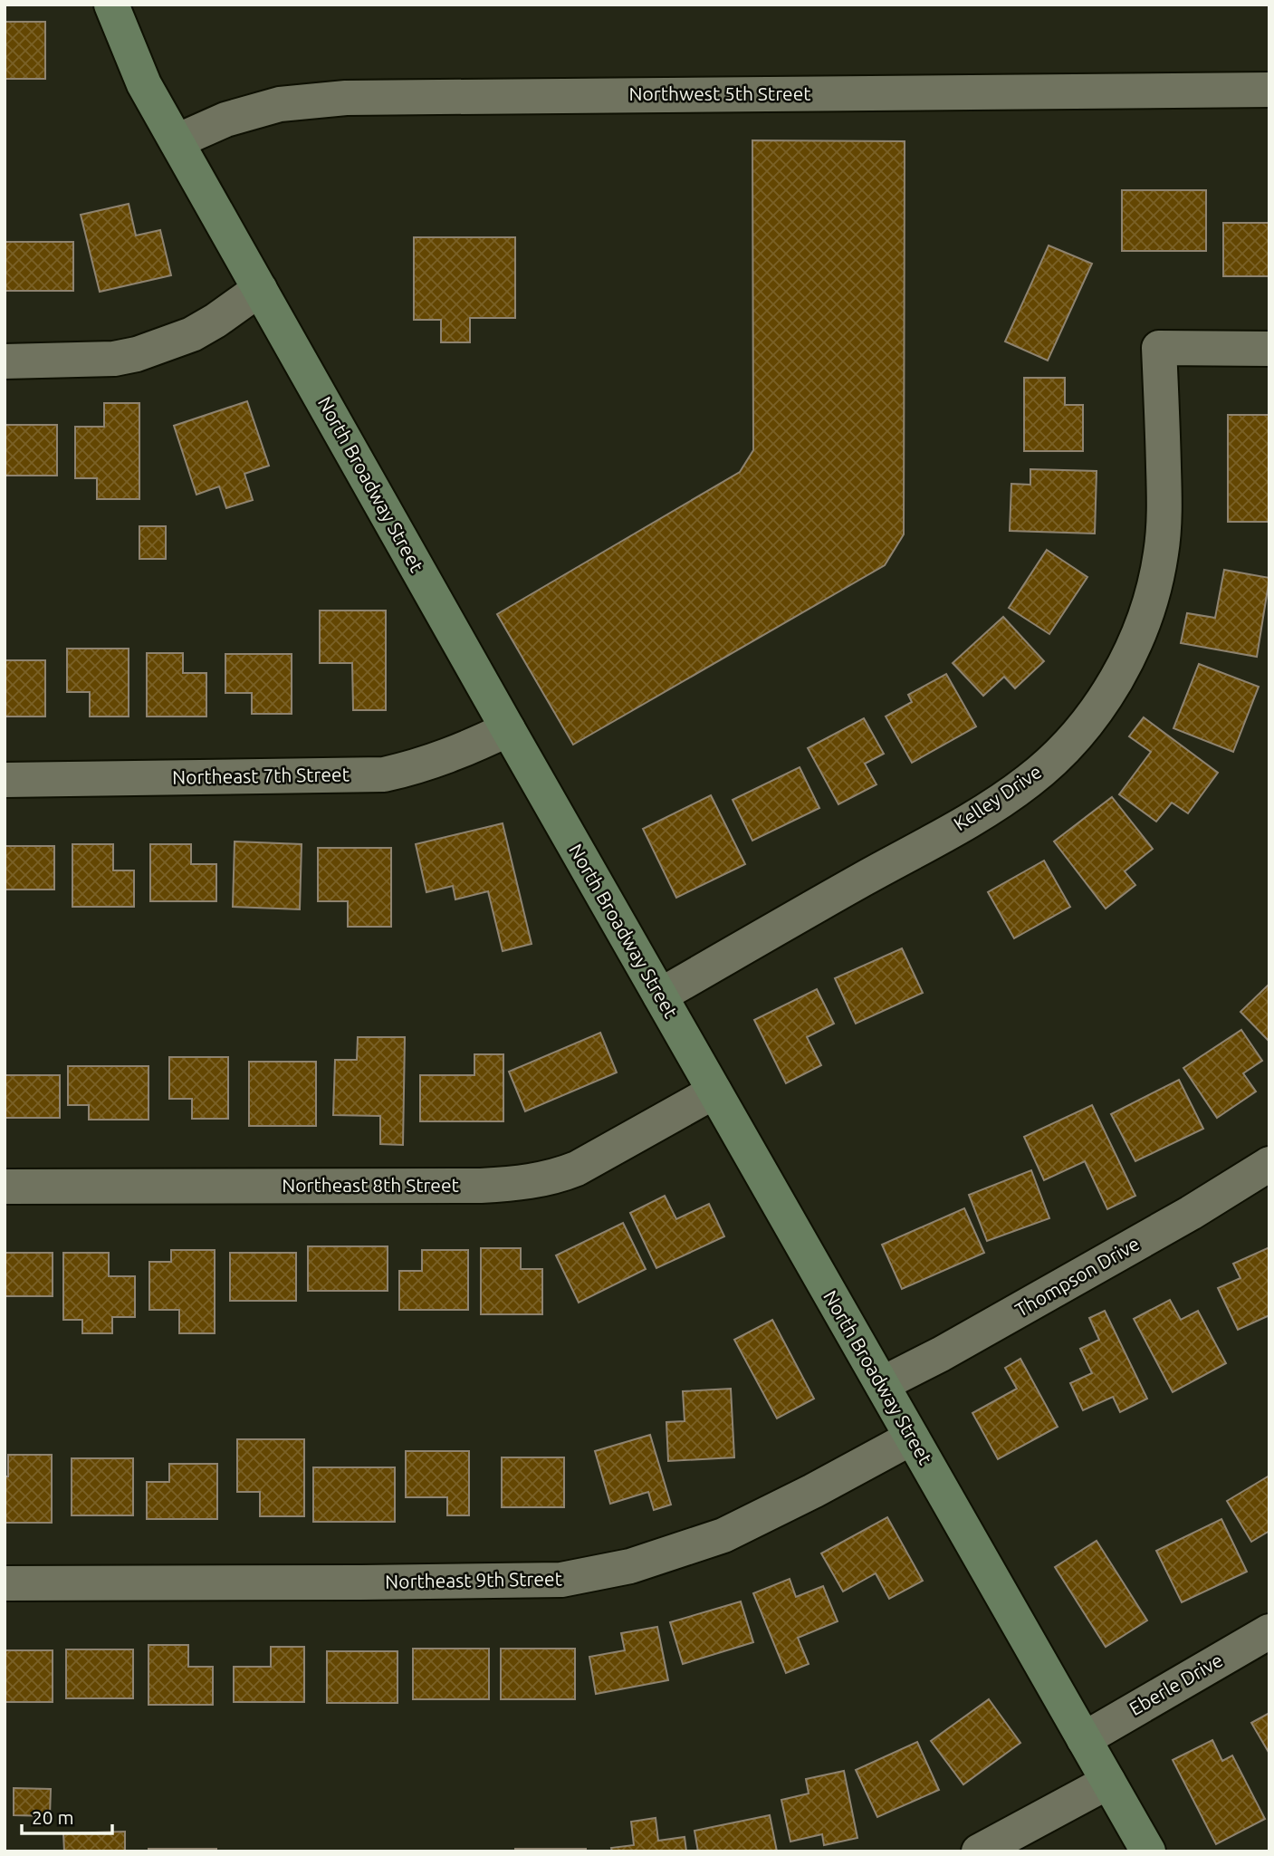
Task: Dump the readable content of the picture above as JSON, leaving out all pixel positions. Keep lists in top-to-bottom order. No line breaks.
{"streets":{"main road":["North Broadway Street"],"street":["Northwest 5th Street","Northeast 7th Street","Kelley Drive","Northeast 8th Street","Thompson Drive","Northeast 9th Street","Eberle Drive"]},"crossings":[["Northwest 5th Street","North Broadway Street"],["North Broadway Street","Northeast 7th Street"],["North Broadway Street","Kelley Drive"],["North Broadway Street","Northeast 8th Street"],["North Broadway Street","Thompson Drive"],["North Broadway Street","Northeast 9th Street"],["North Broadway Street","Eberle Drive"]],"scale_bar":"20 m"}
